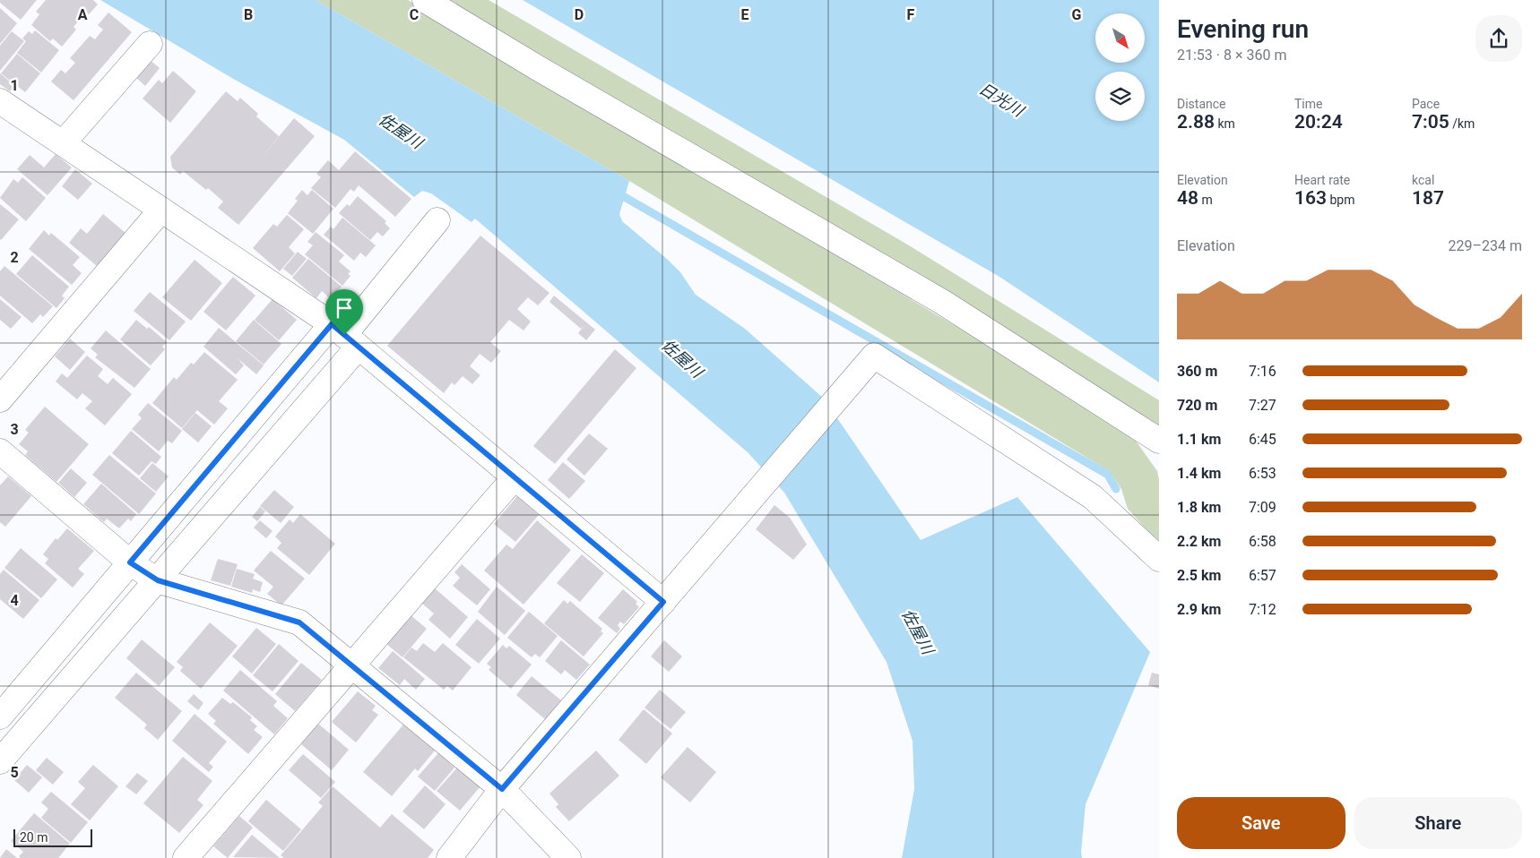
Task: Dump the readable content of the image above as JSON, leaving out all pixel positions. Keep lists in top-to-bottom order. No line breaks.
{"water":["日光川","佐屋川"],"scale_bar":"20 m","north":"bottom right","page":{"heading":["Evening run","21:53 · 8 × 360 m"],"stats":[["Distance","2.88 km"],["Time","20:24"],["Pace","7:05 /km"],["Elevation","48 m"],["Heart rate","163 bpm"],["kcal","187"]],"chart":["Elevation","229–234 m"],"list":[{"name":"360 m","note":"7:16"},{"name":"720 m","note":"7:27"},{"name":"1.1 km","note":"6:45"},{"name":"1.4 km","note":"6:53"},{"name":"1.8 km","note":"7:09"},{"name":"2.2 km","note":"6:58"},{"name":"2.5 km","note":"6:57"},{"name":"2.9 km","note":"7:12"}],"buttons":["Save","Share"],"scale":"20 m"},"grid":{"columns":["A","B","C","D","E","F","G"],"rows":["1","2","3","4","5"]}}
